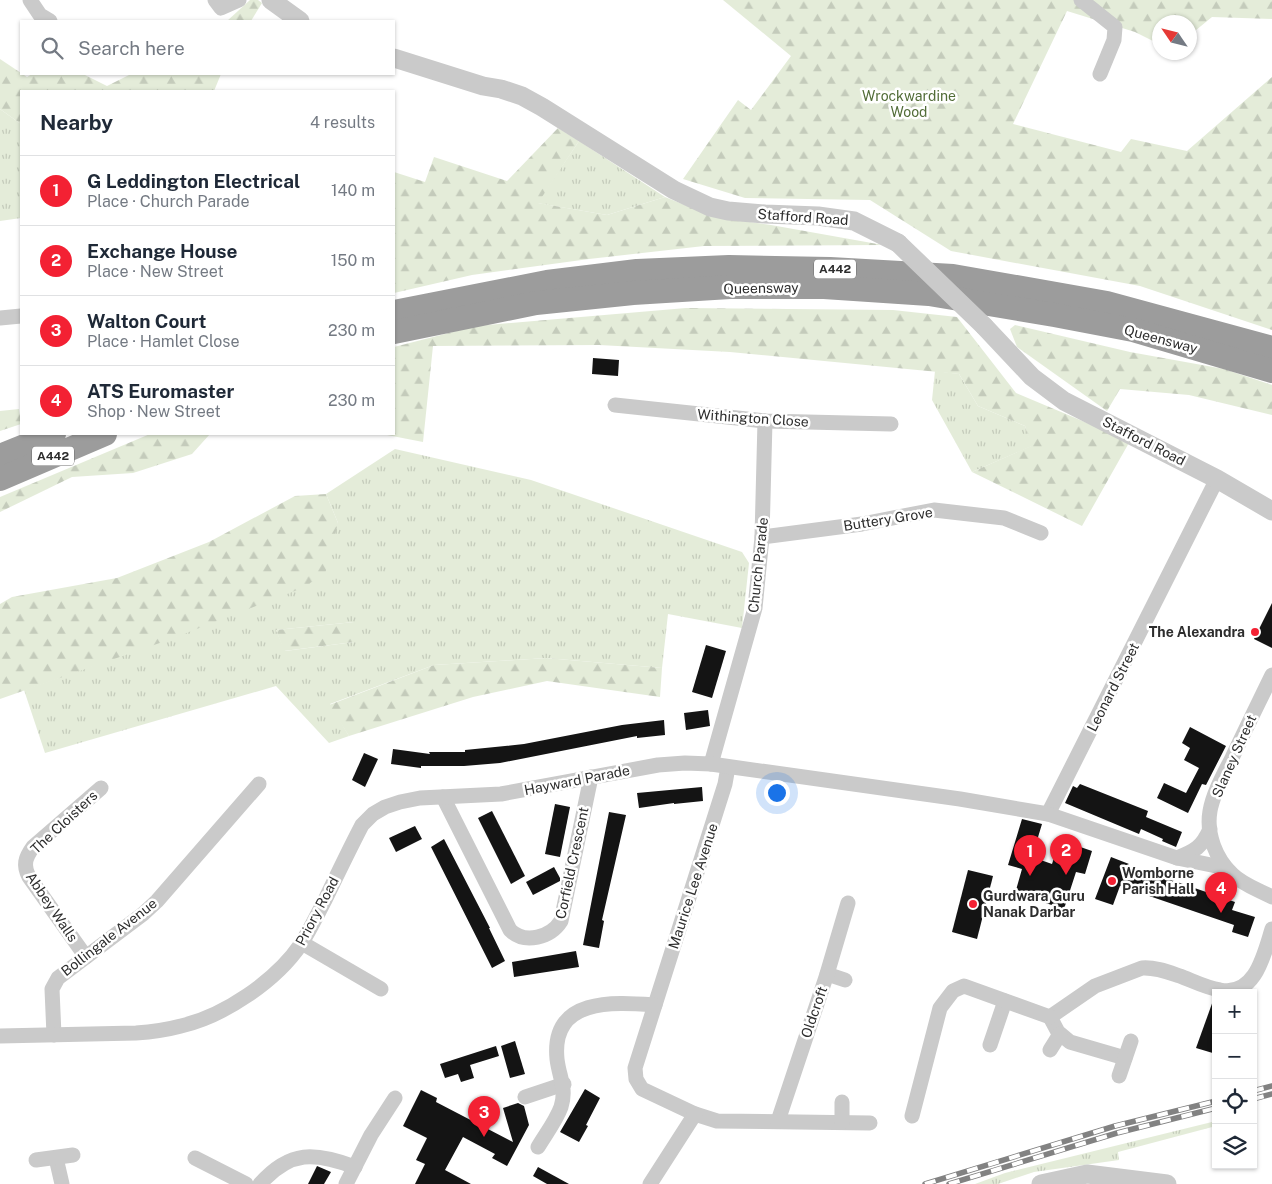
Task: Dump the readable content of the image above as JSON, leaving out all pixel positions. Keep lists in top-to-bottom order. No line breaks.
{"streets":{"highway":["A442","Queensway"],"street":["Stafford Road","Withington Close","Buttery Grove","Church Parade","Leonard Street","Slaney Street","Hayward Parade","The Cloisters","Corfield Crescent","Maurice Lee Avenue","Abbey Walls","Priory Road","Bollingale Avenue","Oldcroft"]},"crossings":[["Stafford Road","Leonard Street"],["Withington Close","Church Parade"],["Buttery Grove","Church Parade"],["Church Parade","Hayward Parade"],["Hayward Parade","Corfield Crescent"],["Hayward Parade","Maurice Lee Avenue"],["Hayward Parade","Priory Road"],["The Cloisters","Abbey Walls"],["Corfield Crescent","Priory Road"],["Abbey Walls","Bollingale Avenue"],["Priory Road","Bollingale Avenue"]],"parks":["Wrockwardine Wood"],"places":["The Alexandra","Womborne Parish Hall","Gurdwara Guru Nanak Darbar"],"north":"top left","page":{"search":"Search here","heading":["Nearby","4 results"],"list":[{"mark":"1","name":"G Leddington Electrical","note":"Place · Church Parade","value":"140 m"},{"mark":"2","name":"Exchange House","note":"Place · New Street","value":"150 m"},{"mark":"3","name":"Walton Court","note":"Place · Hamlet Close","value":"230 m"},{"mark":"4","name":"ATS Euromaster","note":"Shop · New Street","value":"230 m"}],"pins":["2","1","4","3"],"map_buttons":["+","−"]}}
